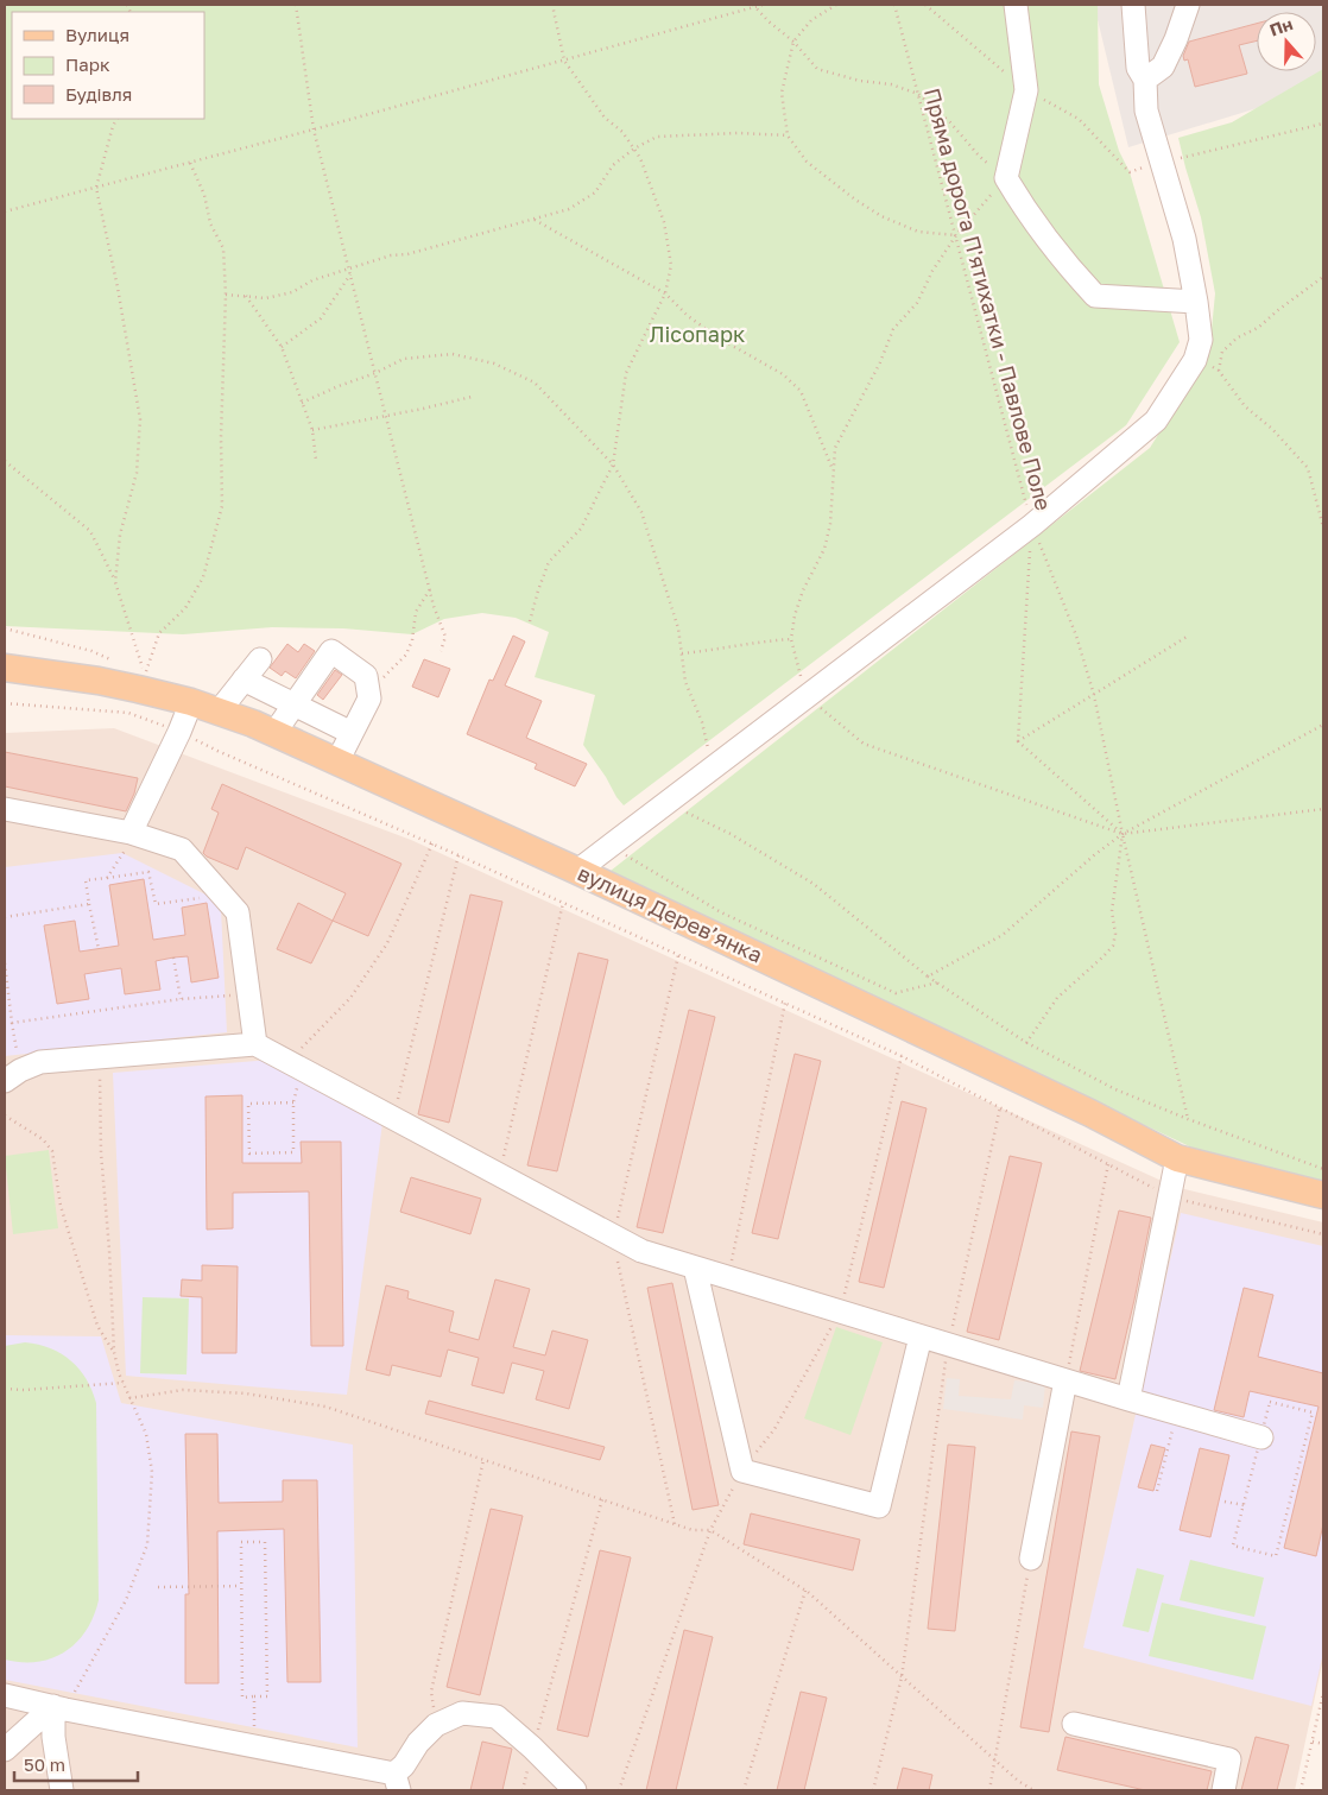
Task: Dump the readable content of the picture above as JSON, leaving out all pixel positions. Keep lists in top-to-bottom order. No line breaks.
{"streets":{"main road":["вулиця Дерев’янка"],"path":["Пряма дорога П'ятихатки - Павлове Поле"]},"parks":["Лісопарк"],"legend":["Вулиця","Парк","Будівля"],"scale_bar":"50 m","north":"top"}
